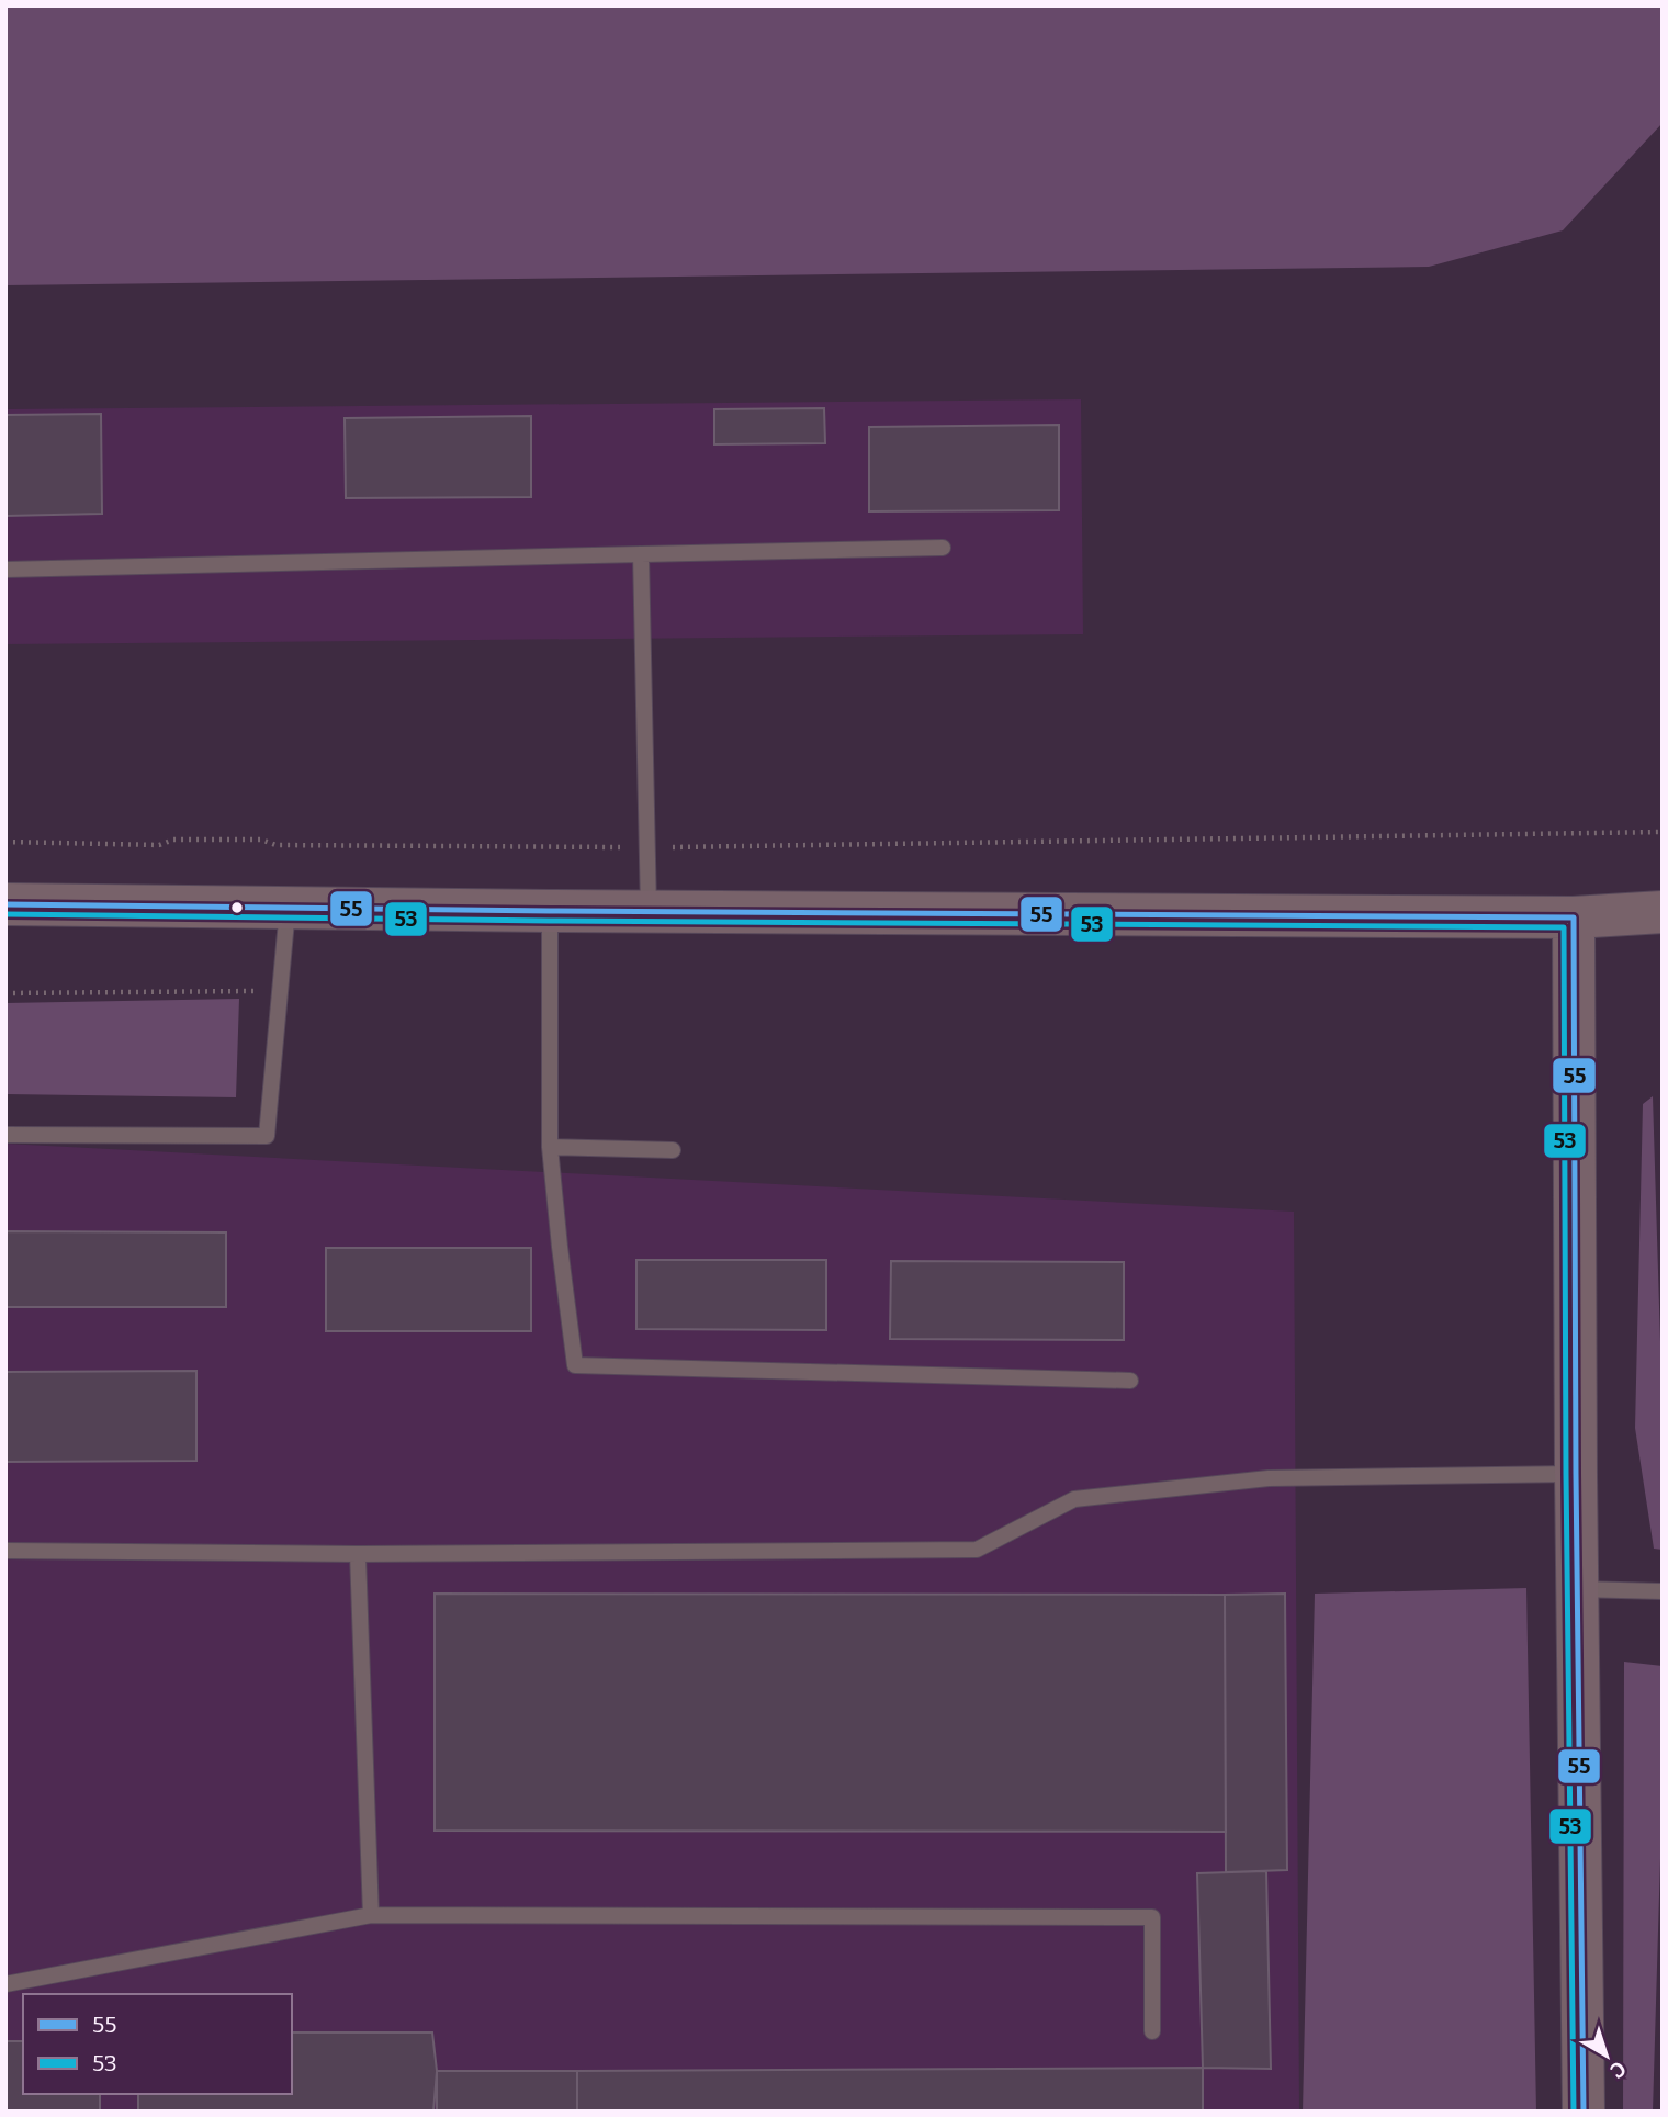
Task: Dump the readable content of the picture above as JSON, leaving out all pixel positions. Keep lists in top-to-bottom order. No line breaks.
{"lines":["transit line 55","transit line 53"],"legend":["55","53"],"north":"bottom right"}
